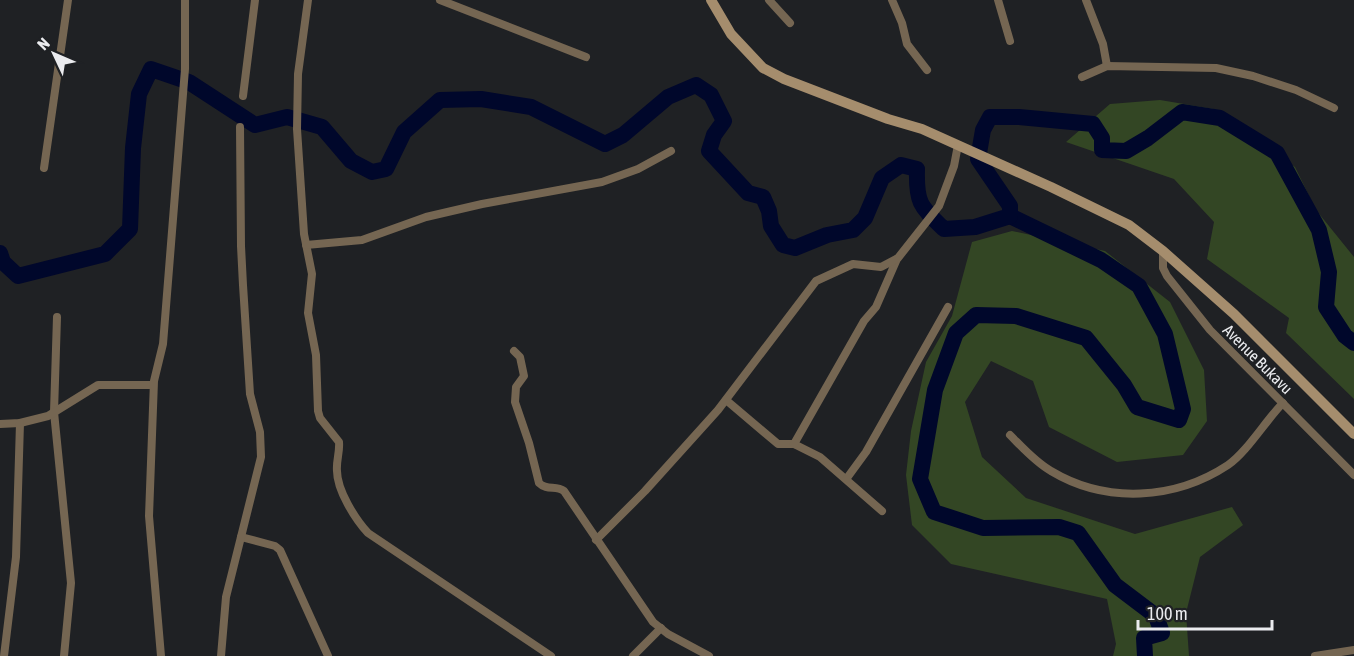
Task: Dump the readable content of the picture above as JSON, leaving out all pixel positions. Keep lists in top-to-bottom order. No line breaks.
{"streets":{"street":["Avenue Bukavu"]},"scale_bar":"100 m","north":"top left"}
